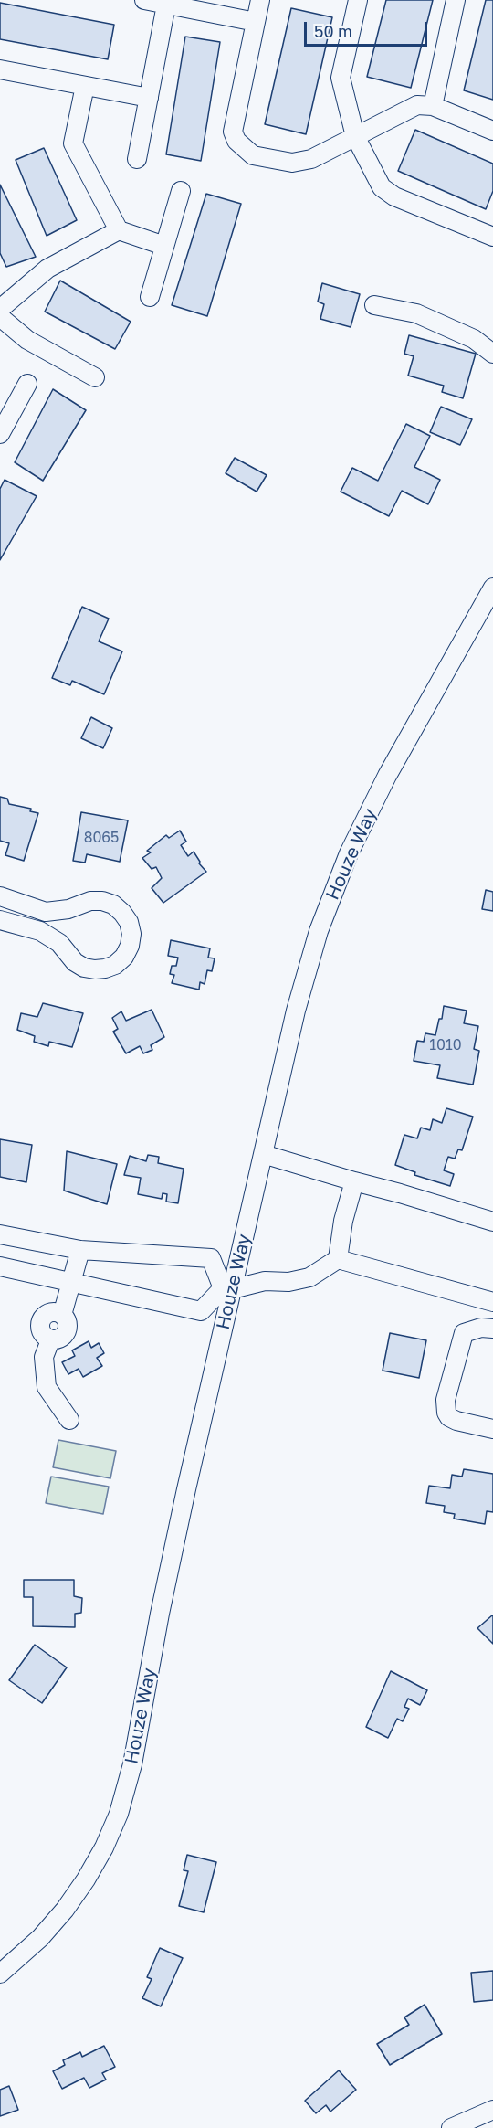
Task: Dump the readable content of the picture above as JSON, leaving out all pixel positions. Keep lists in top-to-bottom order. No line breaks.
{"streets":{"street":["Houze Way"]},"house_numbers":["8065","1010"],"scale_bar":"50 m"}
